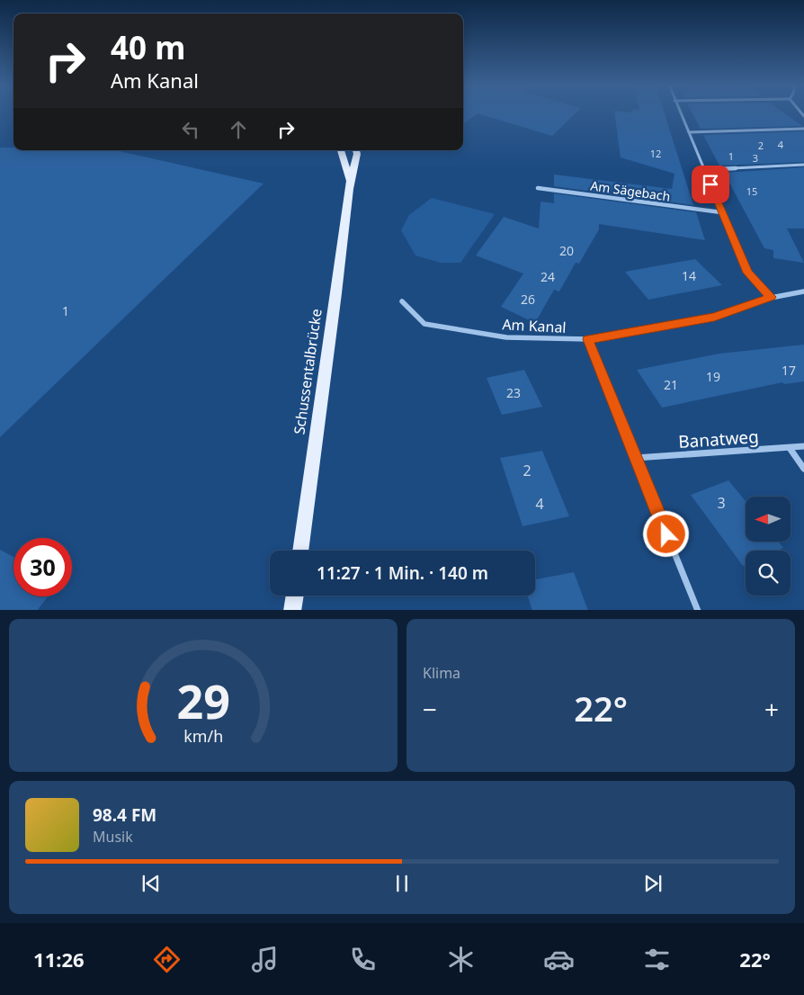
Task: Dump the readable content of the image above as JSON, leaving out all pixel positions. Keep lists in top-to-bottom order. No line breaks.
{"streets":{"main road":["Schussentalbrücke"],"street":["Am Sägebach","Am Kanal","Banatweg"]},"house_numbers":["4","2","12","1","3","15","20","14","24","26","1","17","19","21","23","2","3","4"],"north":"left","page":{"turn":["40 m","Am Kanal"],"limit":"30","trip":"11:27 · 1 Min. · 140 m","tile":"Klima","heat":["−","22°","+"],"song":["98.4 FM","Musik"],"tabs":["11:26","22°"],"gauge":["29","km/h"]}}
